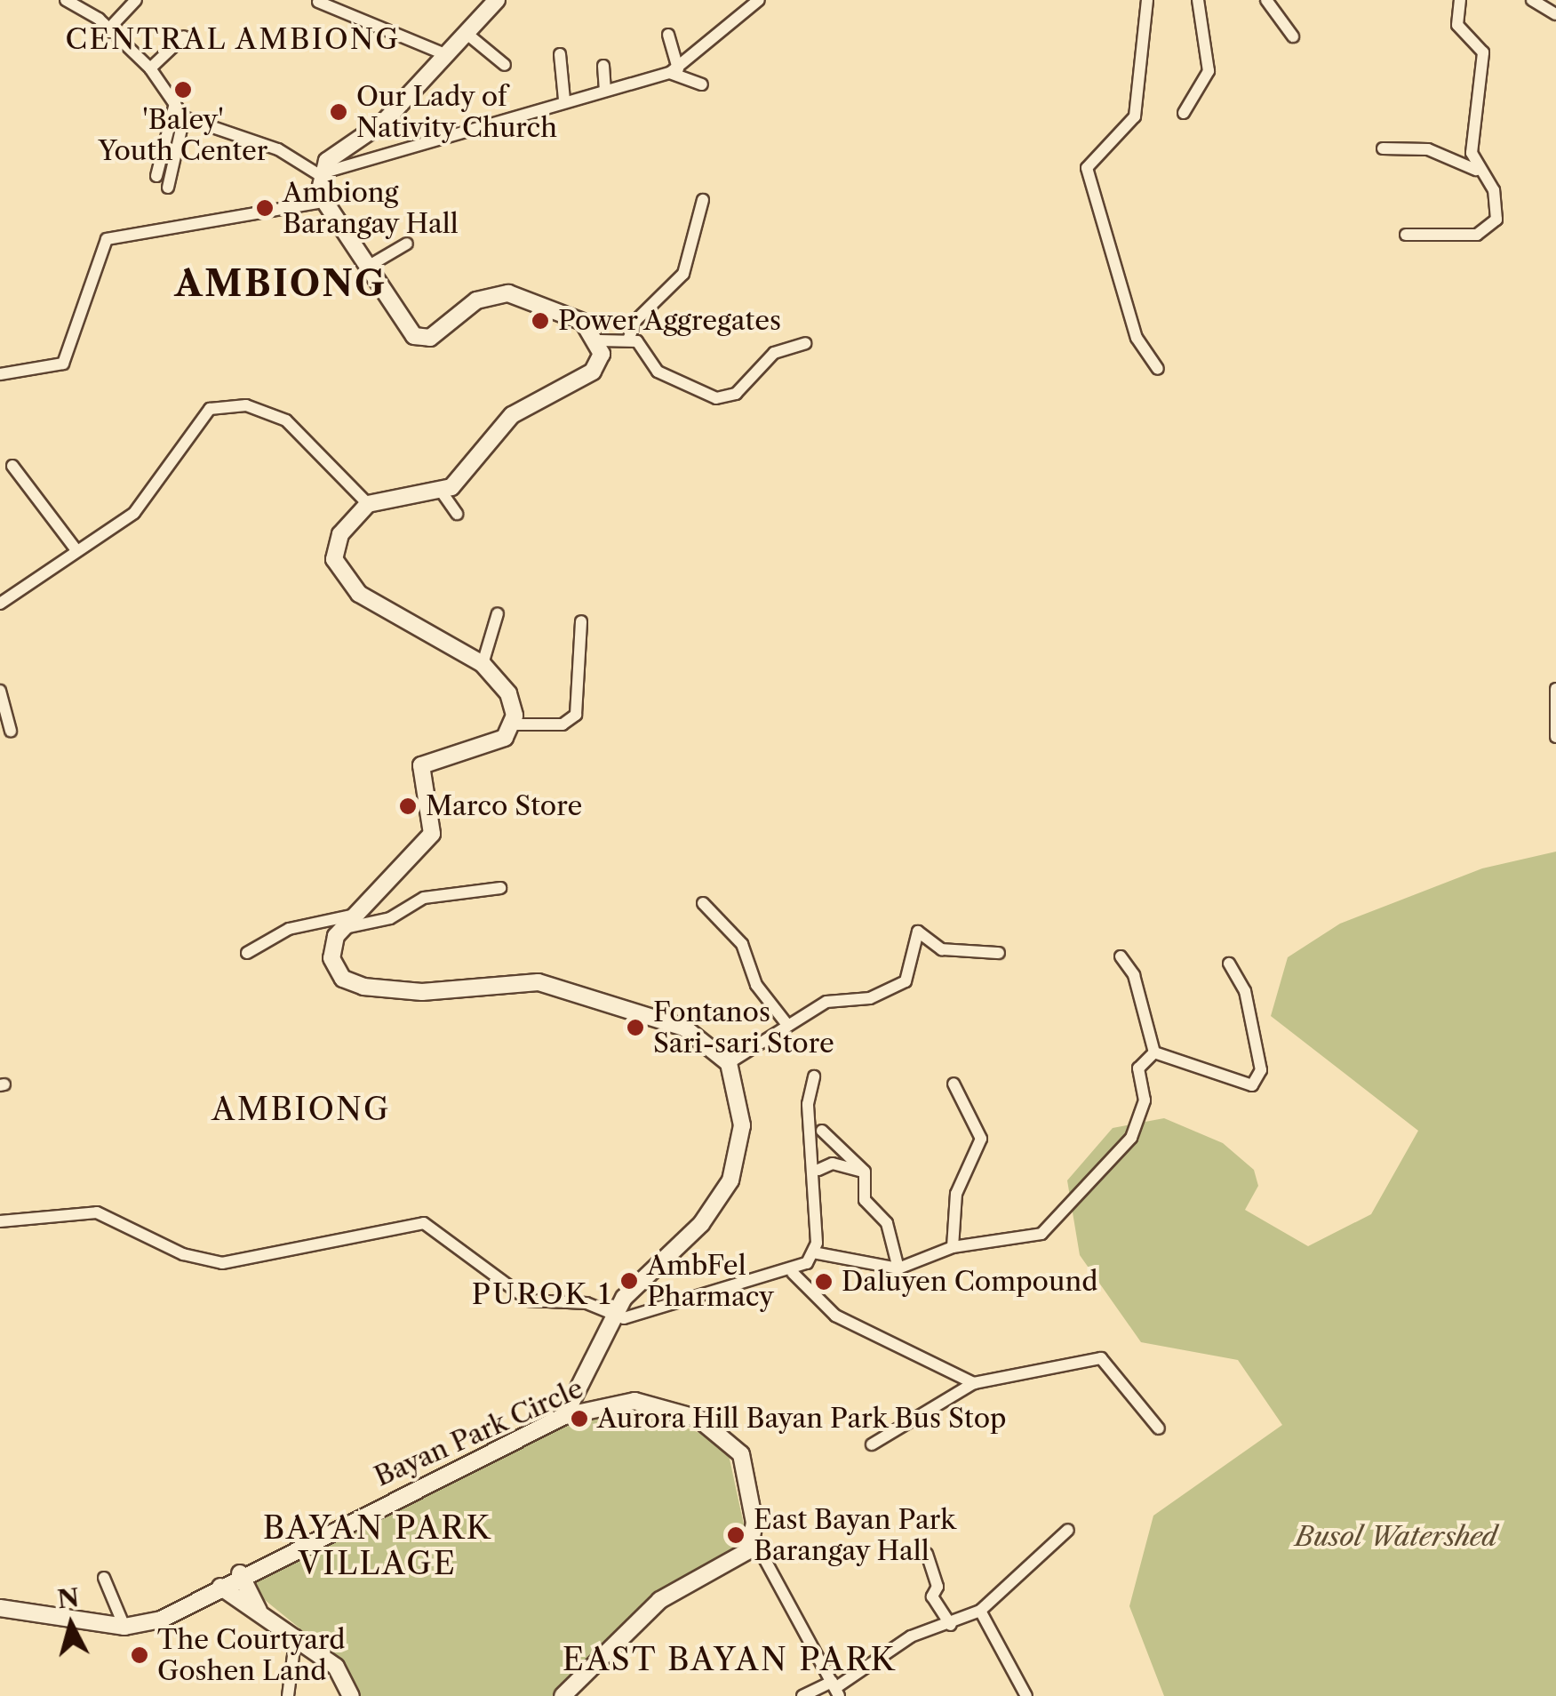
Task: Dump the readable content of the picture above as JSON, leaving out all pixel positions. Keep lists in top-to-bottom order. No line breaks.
{"streets":{"main road":["Bayan Park Circle"]},"districts":["CENTRAL AMBIONG","AMBIONG","AMBIONG","PUROK 1","BAYAN PARK VILLAGE","EAST BAYAN PARK"],"parks":["Busol Watershed"],"places":["'Baley' Youth Center","Our Lady of Nativity Church","Ambiong Barangay Hall","Power Aggregates","Marco Store","Fontanos Sari-sari Store","AmbFel Pharmacy","Daluyen Compound","Aurora Hill Bayan Park Bus Stop","East Bayan Park Barangay Hall","The Courtyard Goshen Land"],"north":"top"}
